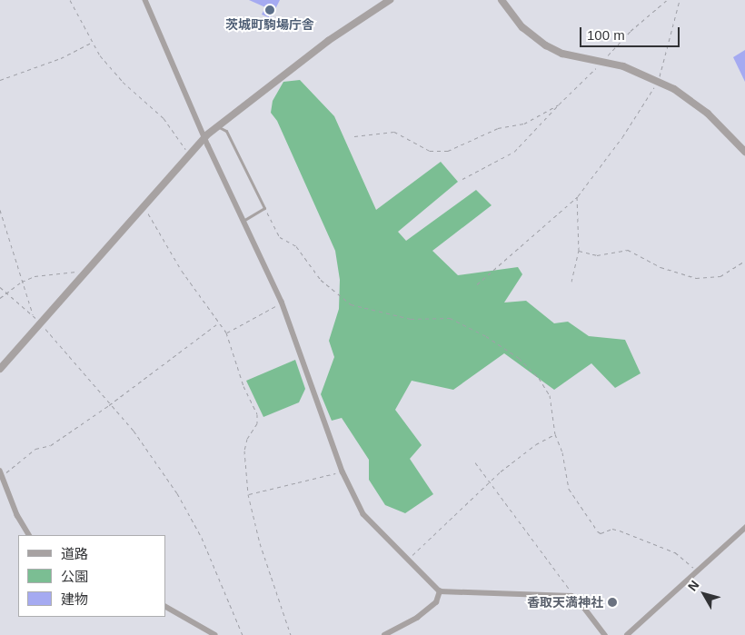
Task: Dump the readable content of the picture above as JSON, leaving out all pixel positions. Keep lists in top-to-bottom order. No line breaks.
{"places":["茨城町駒場庁舎","香取天満神社"],"legend":["道路","公園","建物"],"scale_bar":"100 m","north":"top left"}
